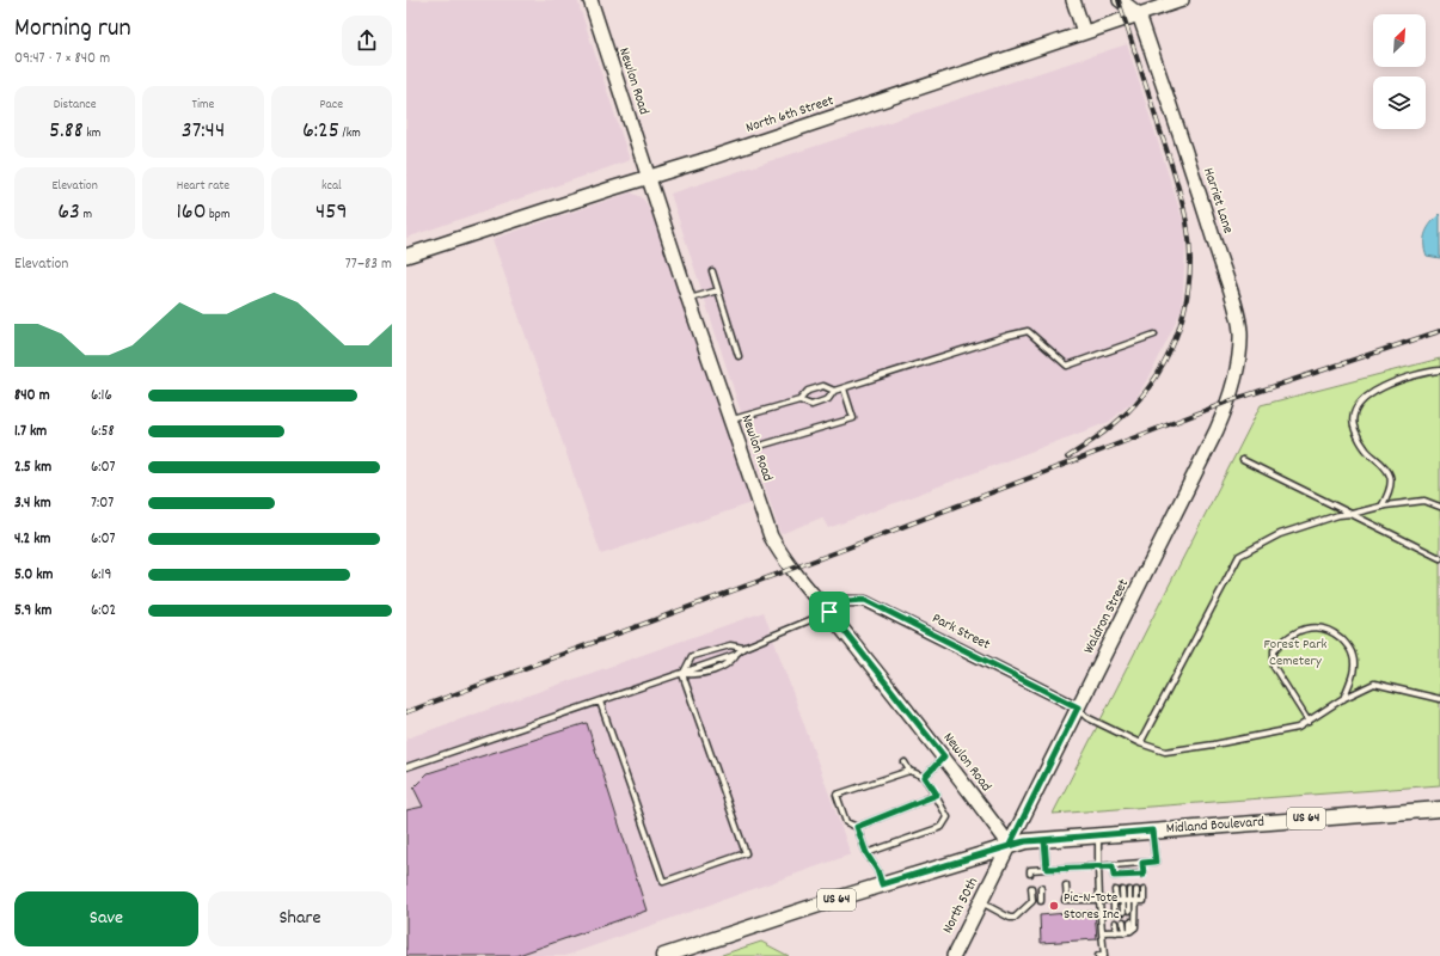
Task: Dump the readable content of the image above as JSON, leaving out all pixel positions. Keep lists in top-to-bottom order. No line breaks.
{"streets":{"main road":["US 64","Midland Boulevard"],"street":["Newlon Road","North 6th Street","Harriet Lane","Waldron Street","Park Street","North 50th"]},"crossings":[["Newlon Road","North 6th Street"],["Newlon Road","Waldron Street"],["Newlon Road","Park Street"],["Newlon Road","Midland Boulevard"],["Newlon Road","North 50th"],["North 6th Street","Harriet Lane"],["Harriet Lane","Waldron Street"],["Waldron Street","Park Street"],["Waldron Street","Midland Boulevard"],["Waldron Street","North 50th"],["Midland Boulevard","North 50th"]],"parks":["Forest Park Cemetery"],"places":["Pic-N-Tote Stores Inc"],"north":"top right","page":{"heading":["Morning run","09:47 · 7 × 840 m"],"stats":[["Distance","5.88 km"],["Time","37:44"],["Pace","6:25 /km"],["Elevation","63 m"],["Heart rate","160 bpm"],["kcal","459"]],"chart":["Elevation","77–83 m"],"list":[{"name":"840 m","note":"6:16"},{"name":"1.7 km","note":"6:58"},{"name":"2.5 km","note":"6:07"},{"name":"3.4 km","note":"7:07"},{"name":"4.2 km","note":"6:07"},{"name":"5.0 km","note":"6:19"},{"name":"5.9 km","note":"6:02"}],"buttons":["Save","Share"]}}
